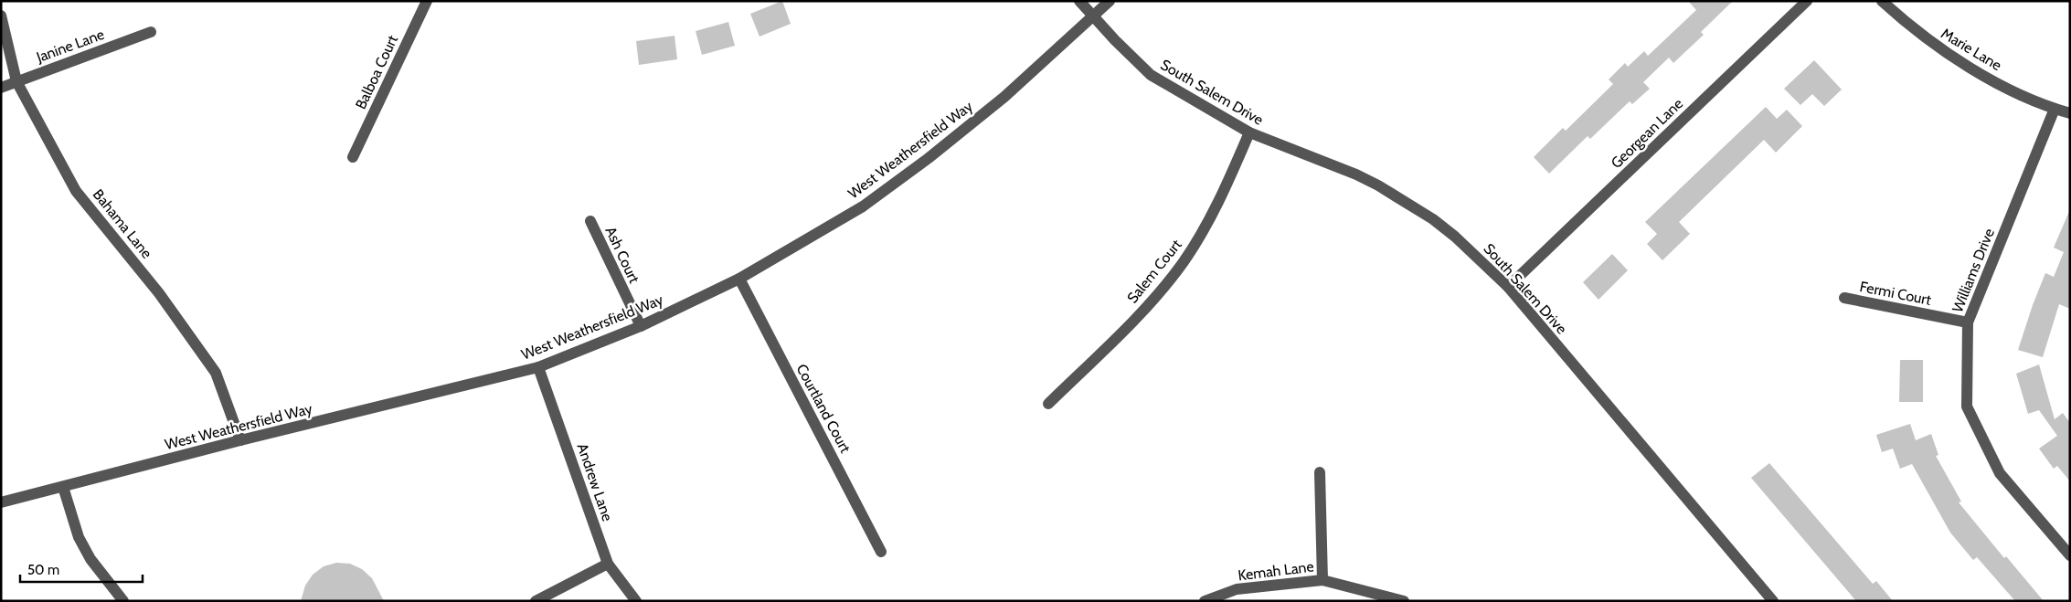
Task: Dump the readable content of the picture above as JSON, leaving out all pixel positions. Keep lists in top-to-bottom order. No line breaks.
{"streets":{"street":["Janine Lane","Marie Lane","Balboa Court","South Salem Drive","Georgean Lane","West Weathersfield Way","Bahama Lane","Ash Court","Williams Drive","Salem Court","Fermi Court","Courtland Court","Andrew Lane","Kemah Lane"]},"crossings":[["Janine Lane","Bahama Lane"],["Marie Lane","Williams Drive"],["South Salem Drive","Georgean Lane"],["South Salem Drive","West Weathersfield Way"],["South Salem Drive","Salem Court"],["West Weathersfield Way","Bahama Lane"],["West Weathersfield Way","Ash Court"],["West Weathersfield Way","Courtland Court"],["West Weathersfield Way","Andrew Lane"],["Williams Drive","Fermi Court"]],"scale_bar":"50 m"}
